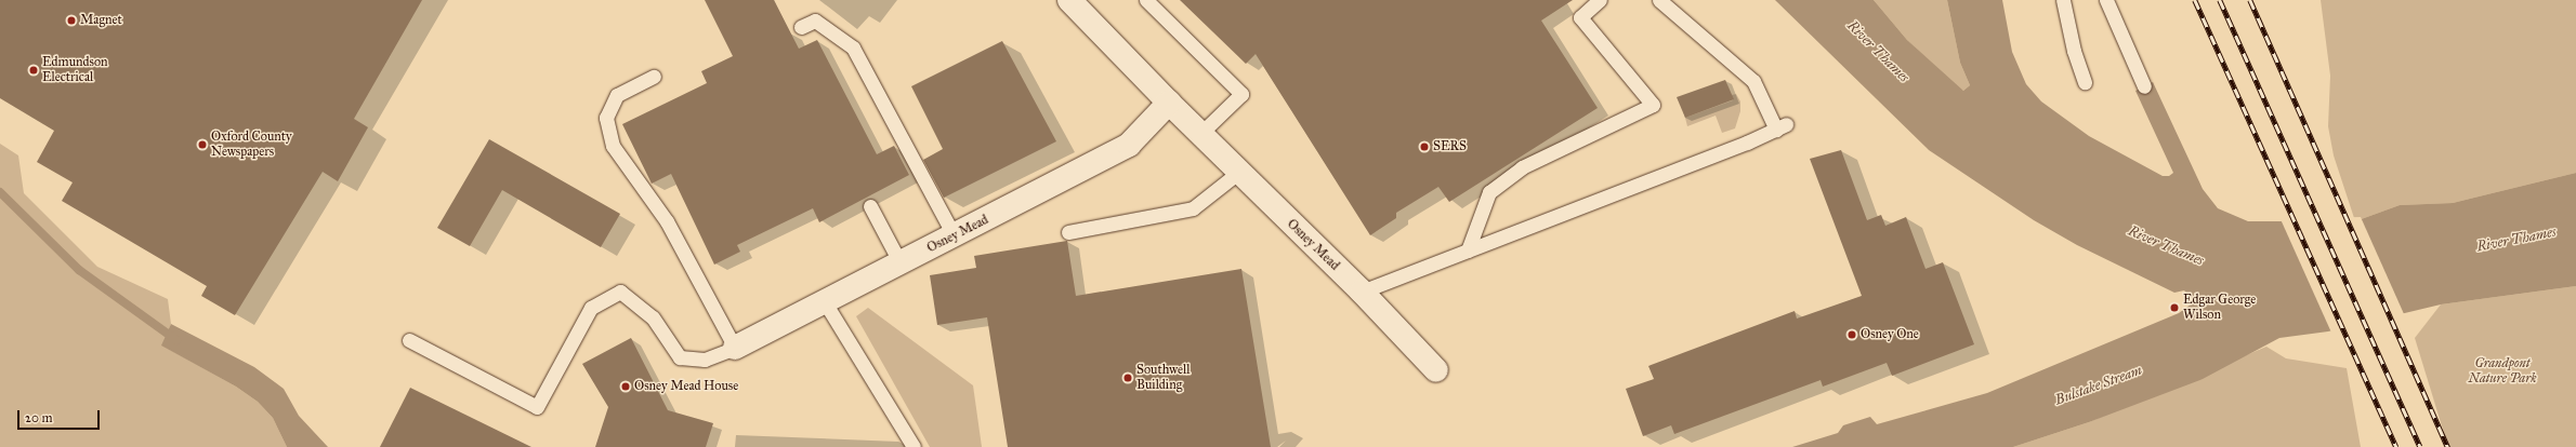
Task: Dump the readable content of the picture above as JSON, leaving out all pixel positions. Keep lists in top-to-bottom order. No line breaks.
{"streets":{"street":["Osney Mead"]},"water":["River Thames","Bulstake Stream"],"parks":["Grandpont Nature Park"],"places":["Magnet","Edmundson Electrical","Oxford County Newspapers","SERS","Edgar George Wilson","Osney One","Southwell Building","Osney Mead House"],"scale_bar":"20 m"}
